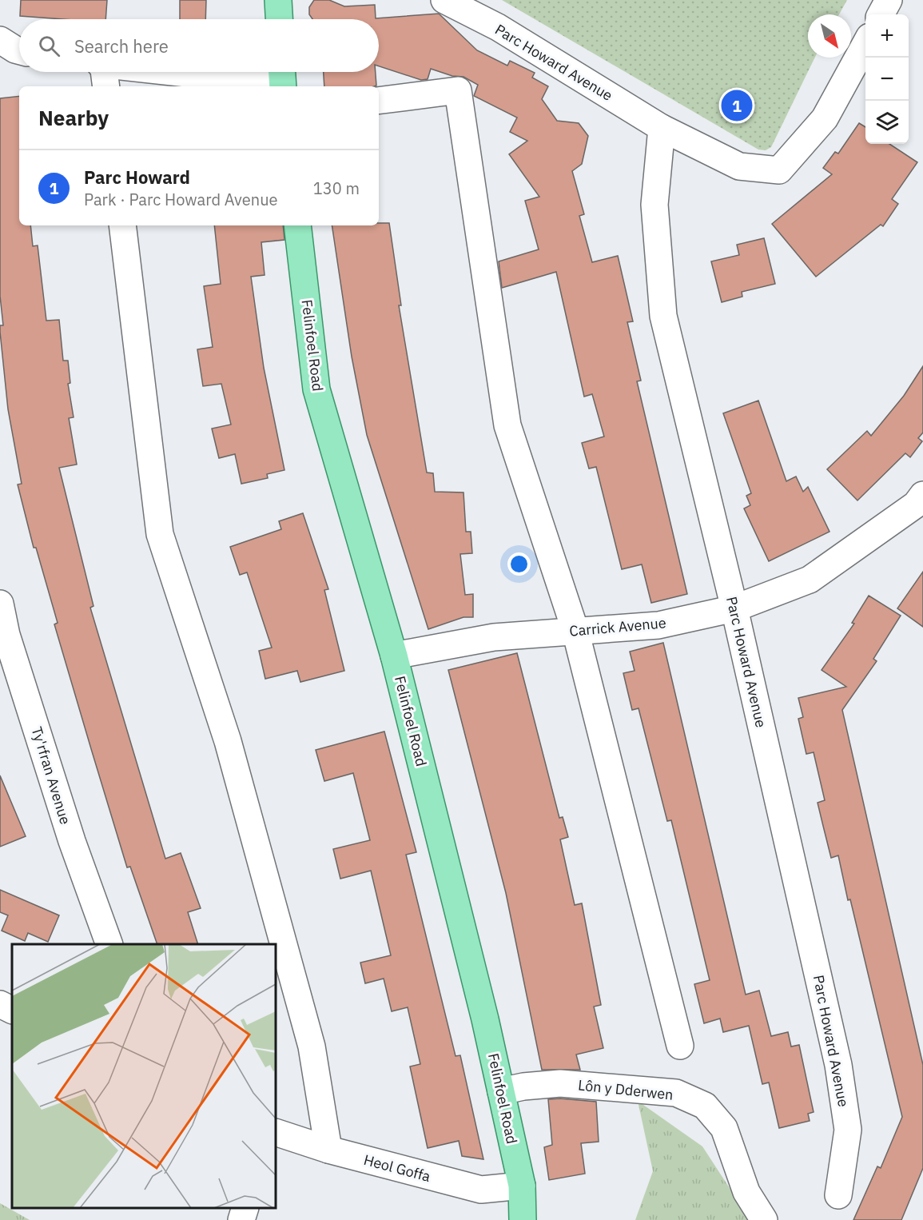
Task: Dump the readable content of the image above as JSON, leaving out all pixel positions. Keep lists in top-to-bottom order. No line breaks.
{"streets":{"main road":["Felinfoel Road"],"street":["Parc Howard Avenue","Carrick Avenue","Ty'rfran Avenue","Lôn y Dderwen","Heol Goffa"]},"crossings":[["Parc Howard Avenue","Carrick Avenue"],["Felinfoel Road","Carrick Avenue"],["Felinfoel Road","Lôn y Dderwen"],["Felinfoel Road","Heol Goffa"]],"north":"bottom right","page":{"map_buttons":["+","−"],"search":"Search here","heading":"Nearby","pins":"1","list":[{"mark":"1","name":"Parc Howard","note":"Park · Parc Howard Avenue","value":"130 m"}]}}
